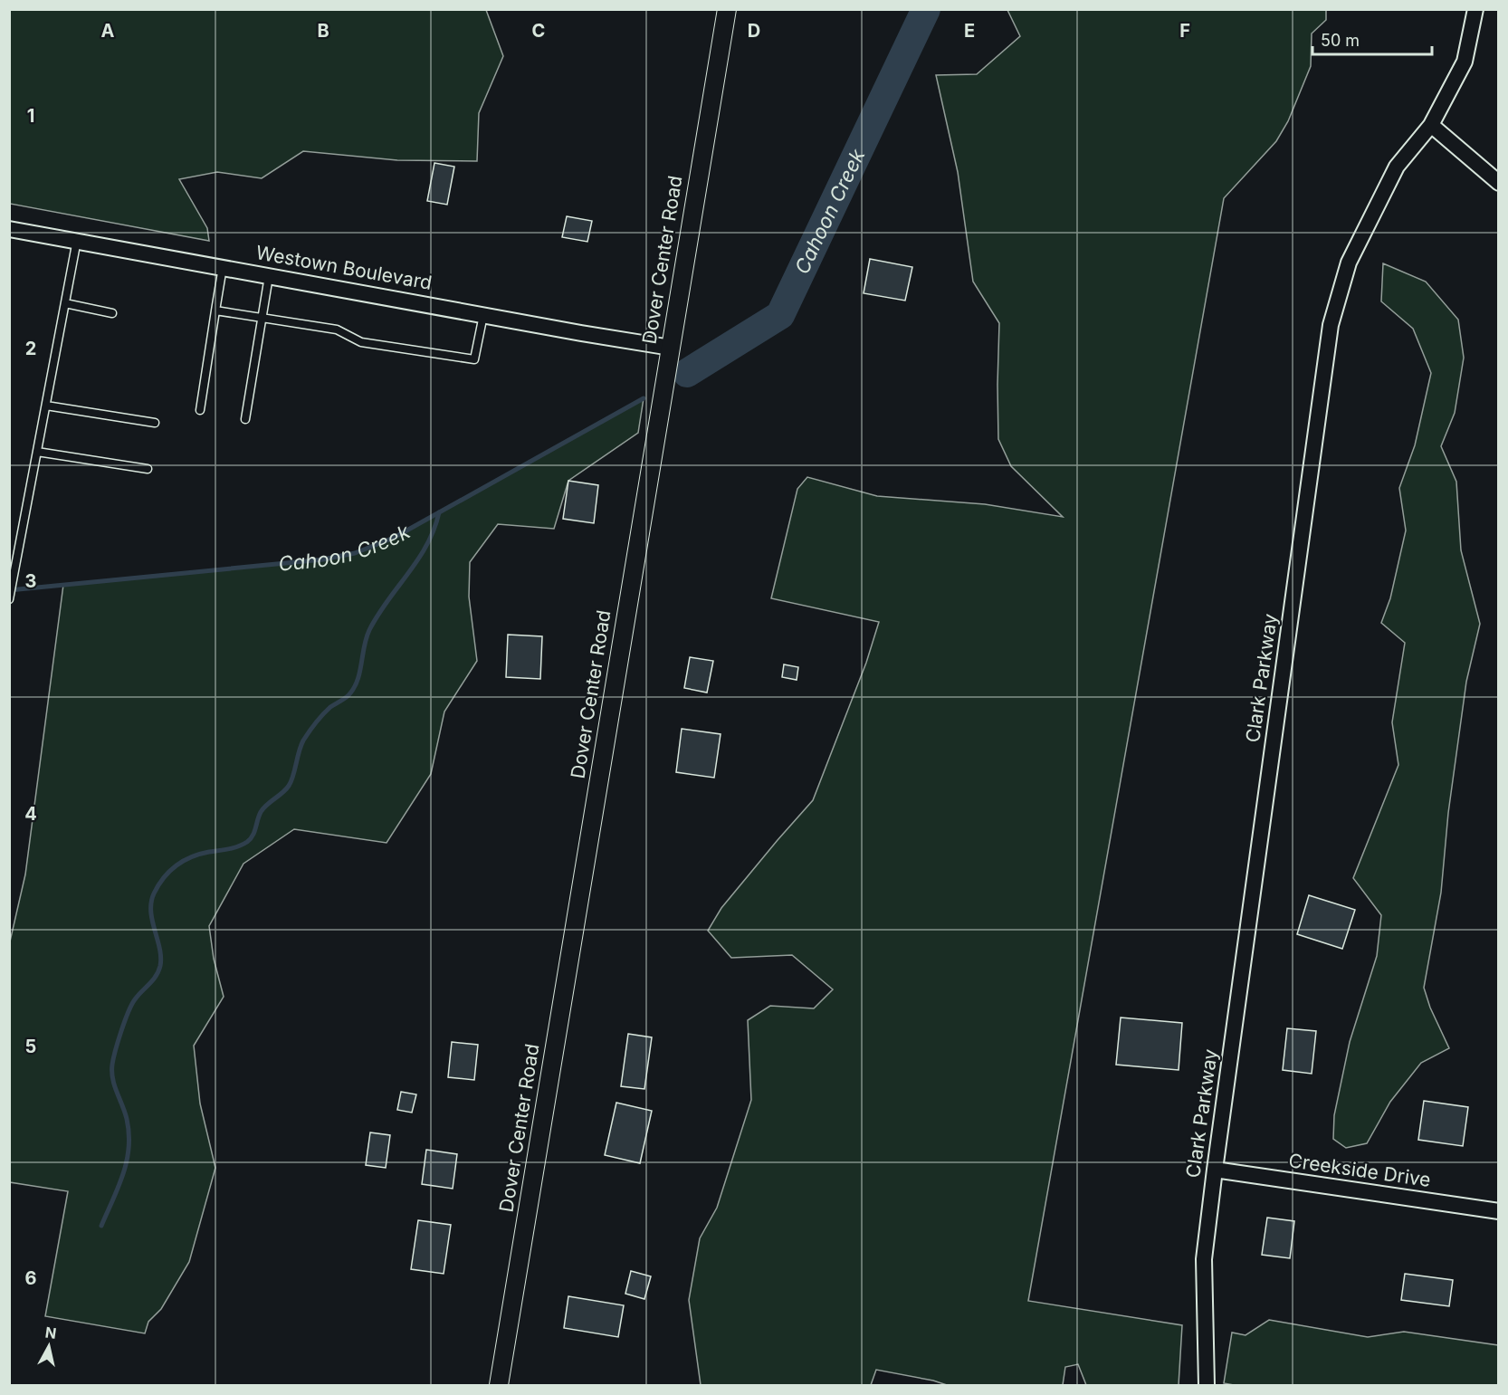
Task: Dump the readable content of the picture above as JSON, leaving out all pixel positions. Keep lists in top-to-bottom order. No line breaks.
{"streets":{"street":["Dover Center Road","Westown Boulevard","Clark Parkway","Creekside Drive"]},"crossings":[["Dover Center Road","Westown Boulevard"],["Clark Parkway","Creekside Drive"]],"water":["Cahoon Creek"],"scale_bar":"50 m","north":"top","grid":{"columns":["A","B","C","D","E","F"],"rows":["1","2","3","4","5","6"]}}
